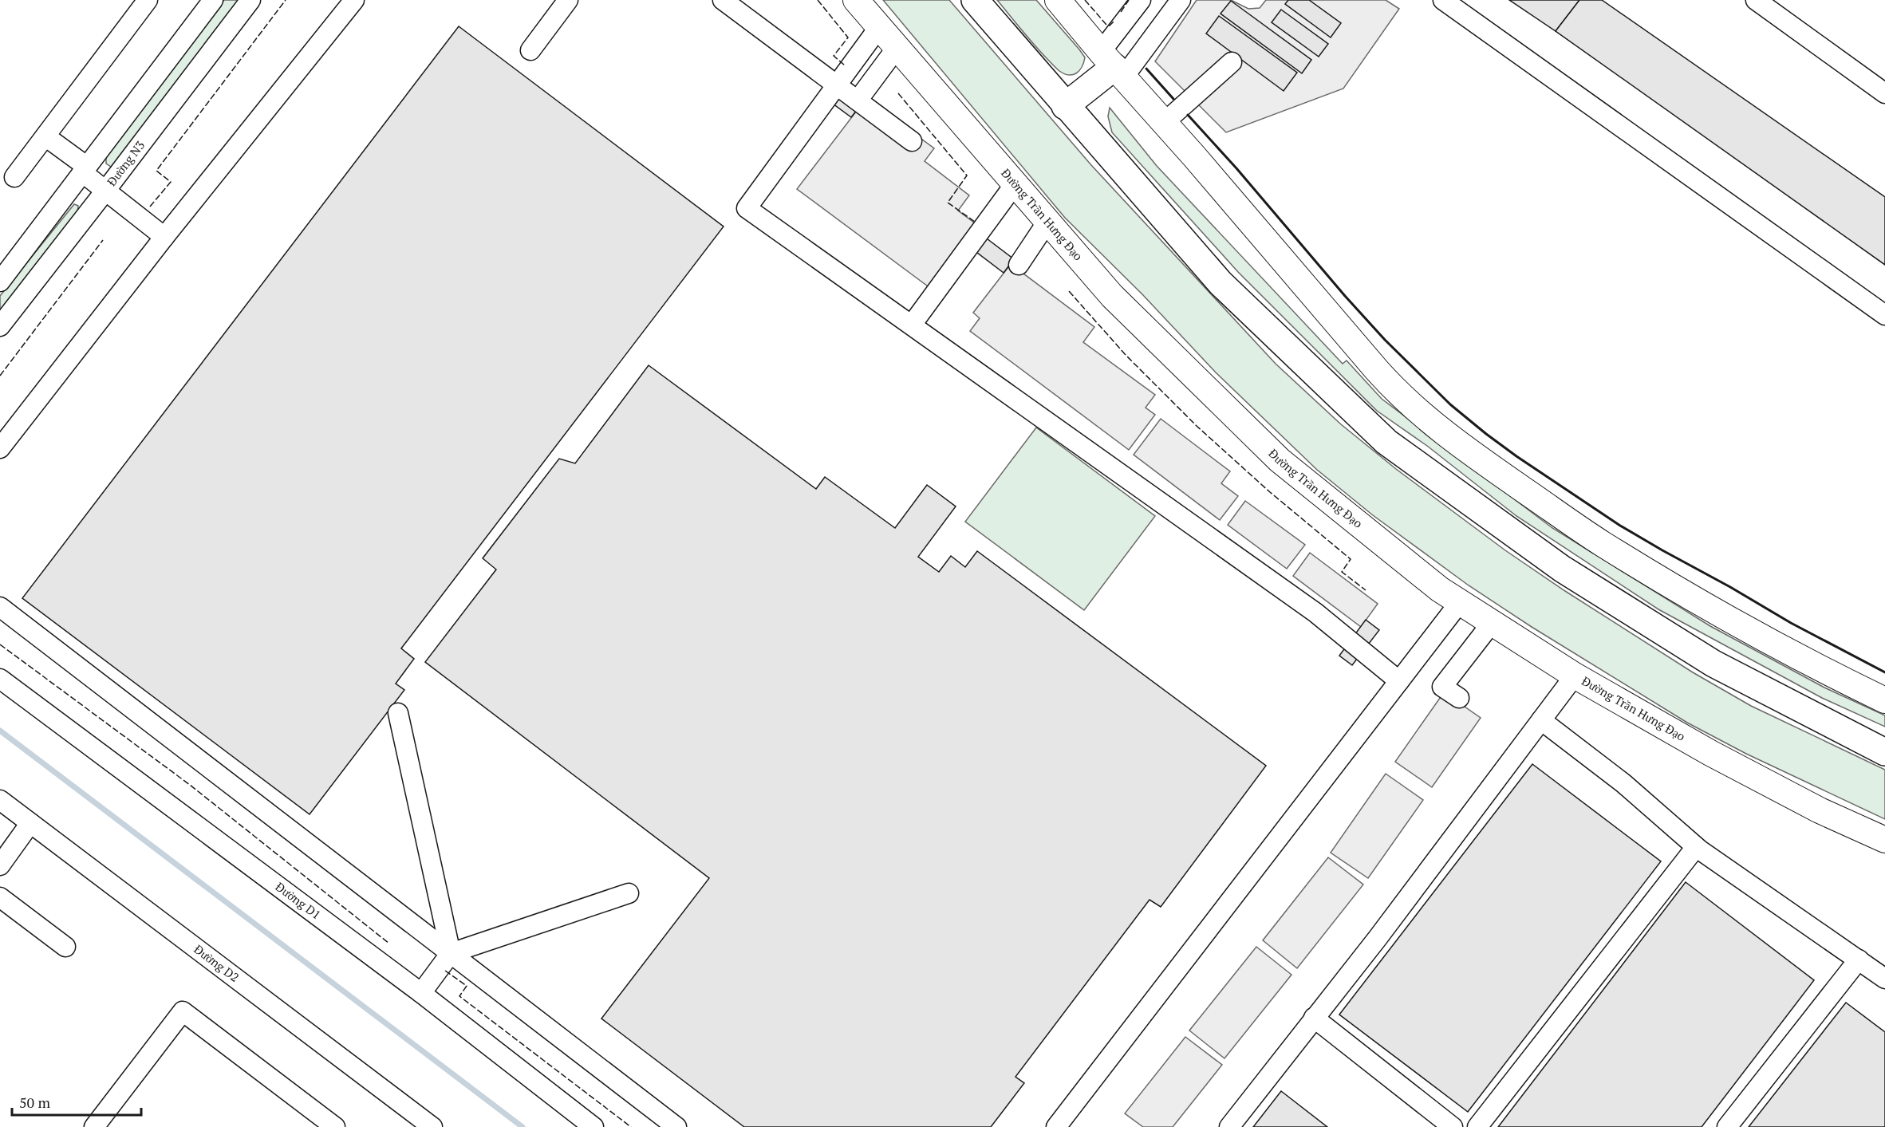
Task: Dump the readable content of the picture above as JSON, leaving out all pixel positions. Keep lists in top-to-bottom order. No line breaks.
{"streets":{"main road":["Đường Trần Hưng Đạo"],"street":["Đường N3","Đường D1","Đường D2"]},"scale_bar":"50 m"}
